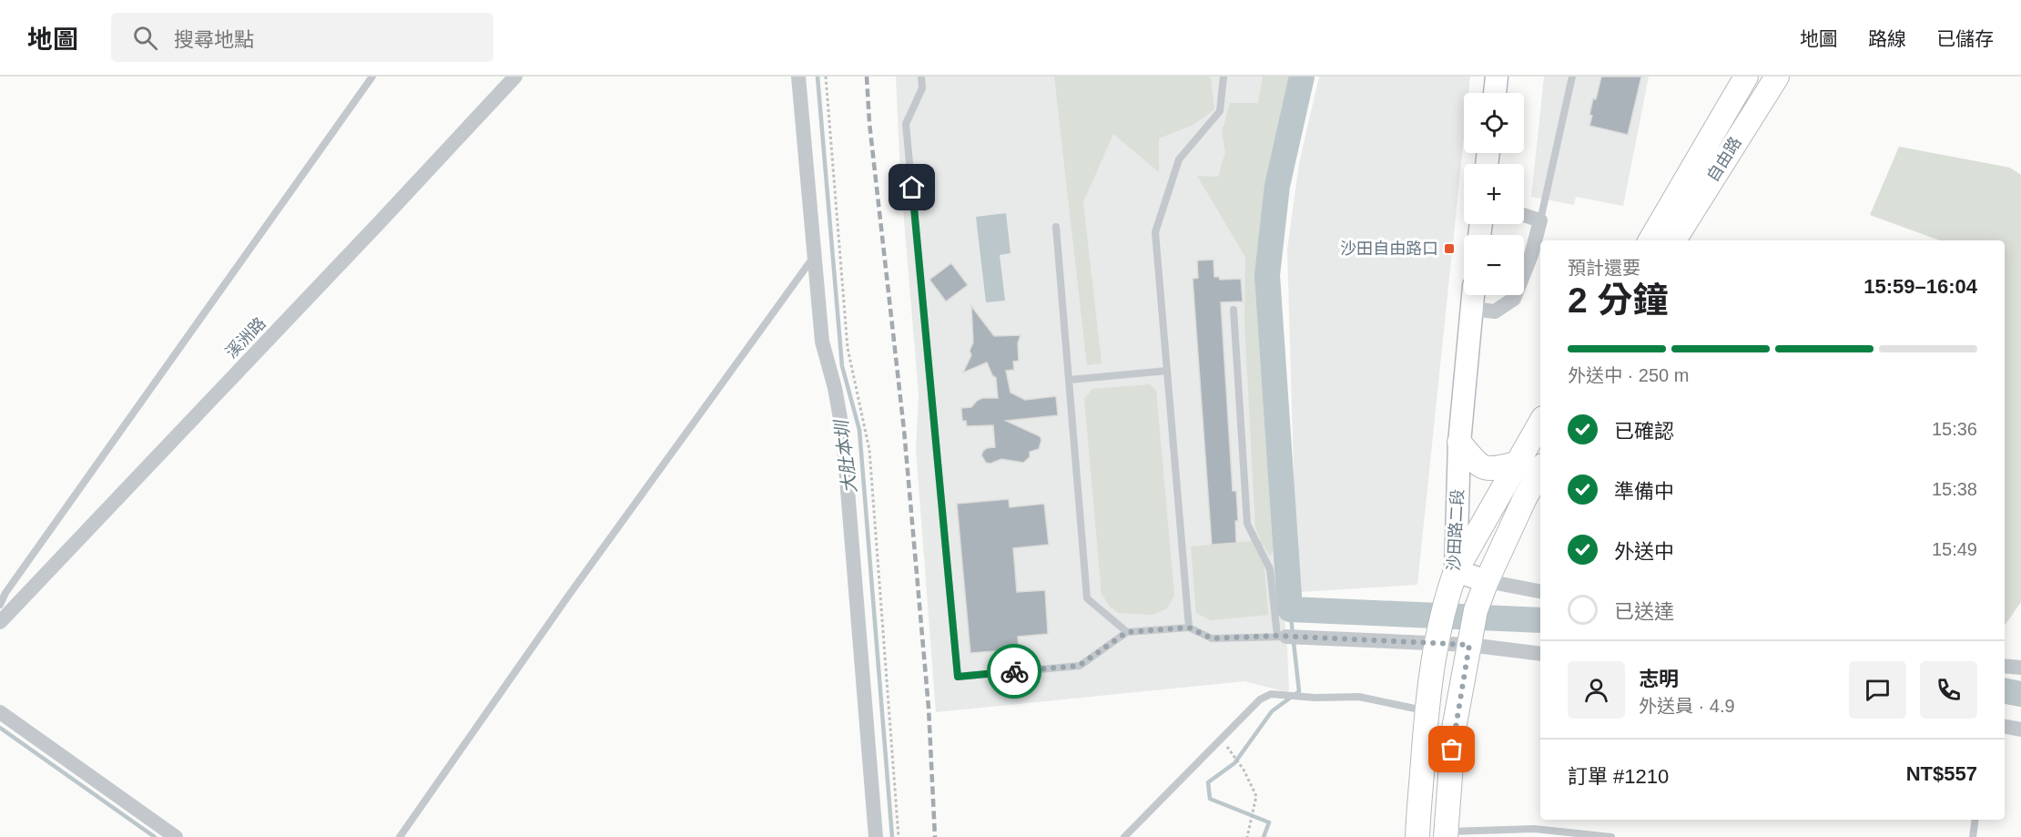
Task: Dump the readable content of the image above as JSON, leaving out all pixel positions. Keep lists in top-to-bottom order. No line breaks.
{"streets":{"main road":["自由路","沙田路二段"],"street":["溪洲路"]},"water":["大肚本圳"],"places":{"transit":["沙田自由路口"]},"page":{"header":"地圖","search":"搜尋地點","nav":["地圖","路線","已儲存"],"map_buttons":["+","−"],"heading":["2 分鐘","預計還要","15:59–16:04"],"panel":["志明","外送員 · 4.9","訂單 #1210","NT$557"],"bar":"外送中 · 250 m","list":[["已確認","15:36"],["準備中","15:38"],["外送中","15:49"],"已送達"]}}
